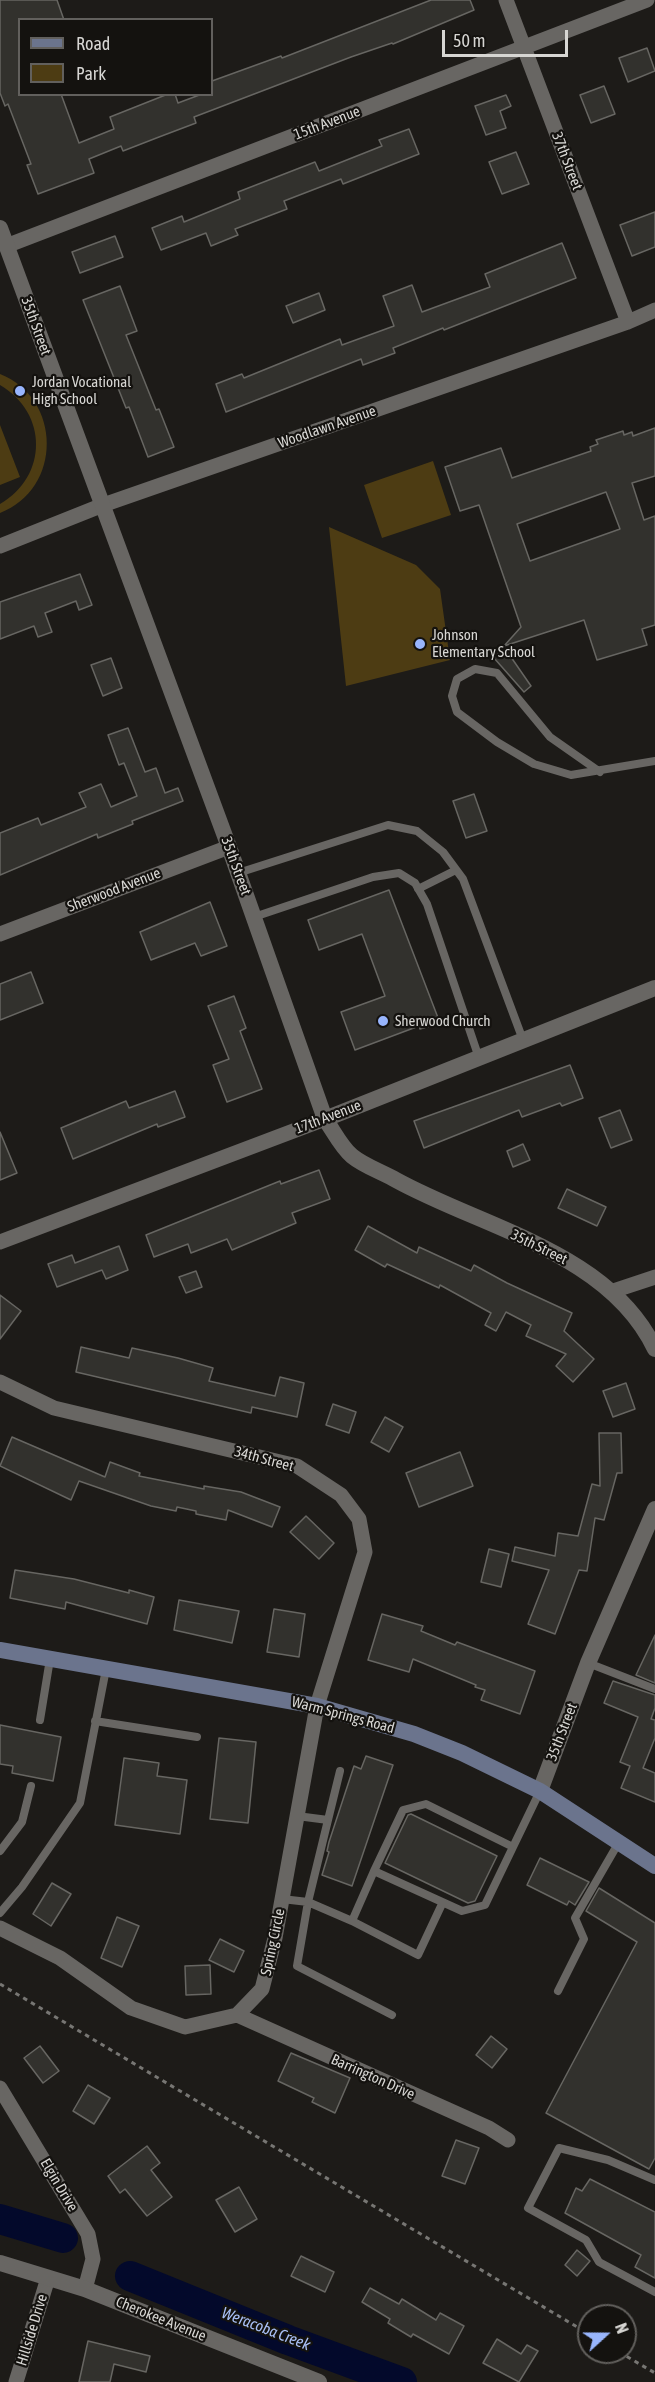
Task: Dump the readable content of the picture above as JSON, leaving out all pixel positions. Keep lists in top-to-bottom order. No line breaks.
{"streets":{"main road":["Warm Springs Road"],"street":["15th Avenue","37th Street","35th Street","Woodlawn Avenue","Sherwood Avenue","17th Avenue","34th Street","Spring Circle","Barrington Drive","Elgin Drive","Cherokee Avenue","Hillside Drive"]},"crossings":[["15th Avenue","37th Street"],["15th Avenue","35th Street"],["37th Street","Woodlawn Avenue"],["35th Street","Woodlawn Avenue"],["35th Street","Sherwood Avenue"],["35th Street","17th Avenue"],["35th Street","Warm Springs Road"],["34th Street","Warm Springs Road"],["34th Street","Spring Circle"],["Warm Springs Road","Spring Circle"],["Spring Circle","Barrington Drive"],["Elgin Drive","Cherokee Avenue"],["Cherokee Avenue","Hillside Drive"]],"water":["Weracoba Creek"],"places":["Jordan Vocational High School","Johnson Elementary School","Sherwood Church"],"legend":["Road","Park"],"scale_bar":"50 m","north":"right"}
